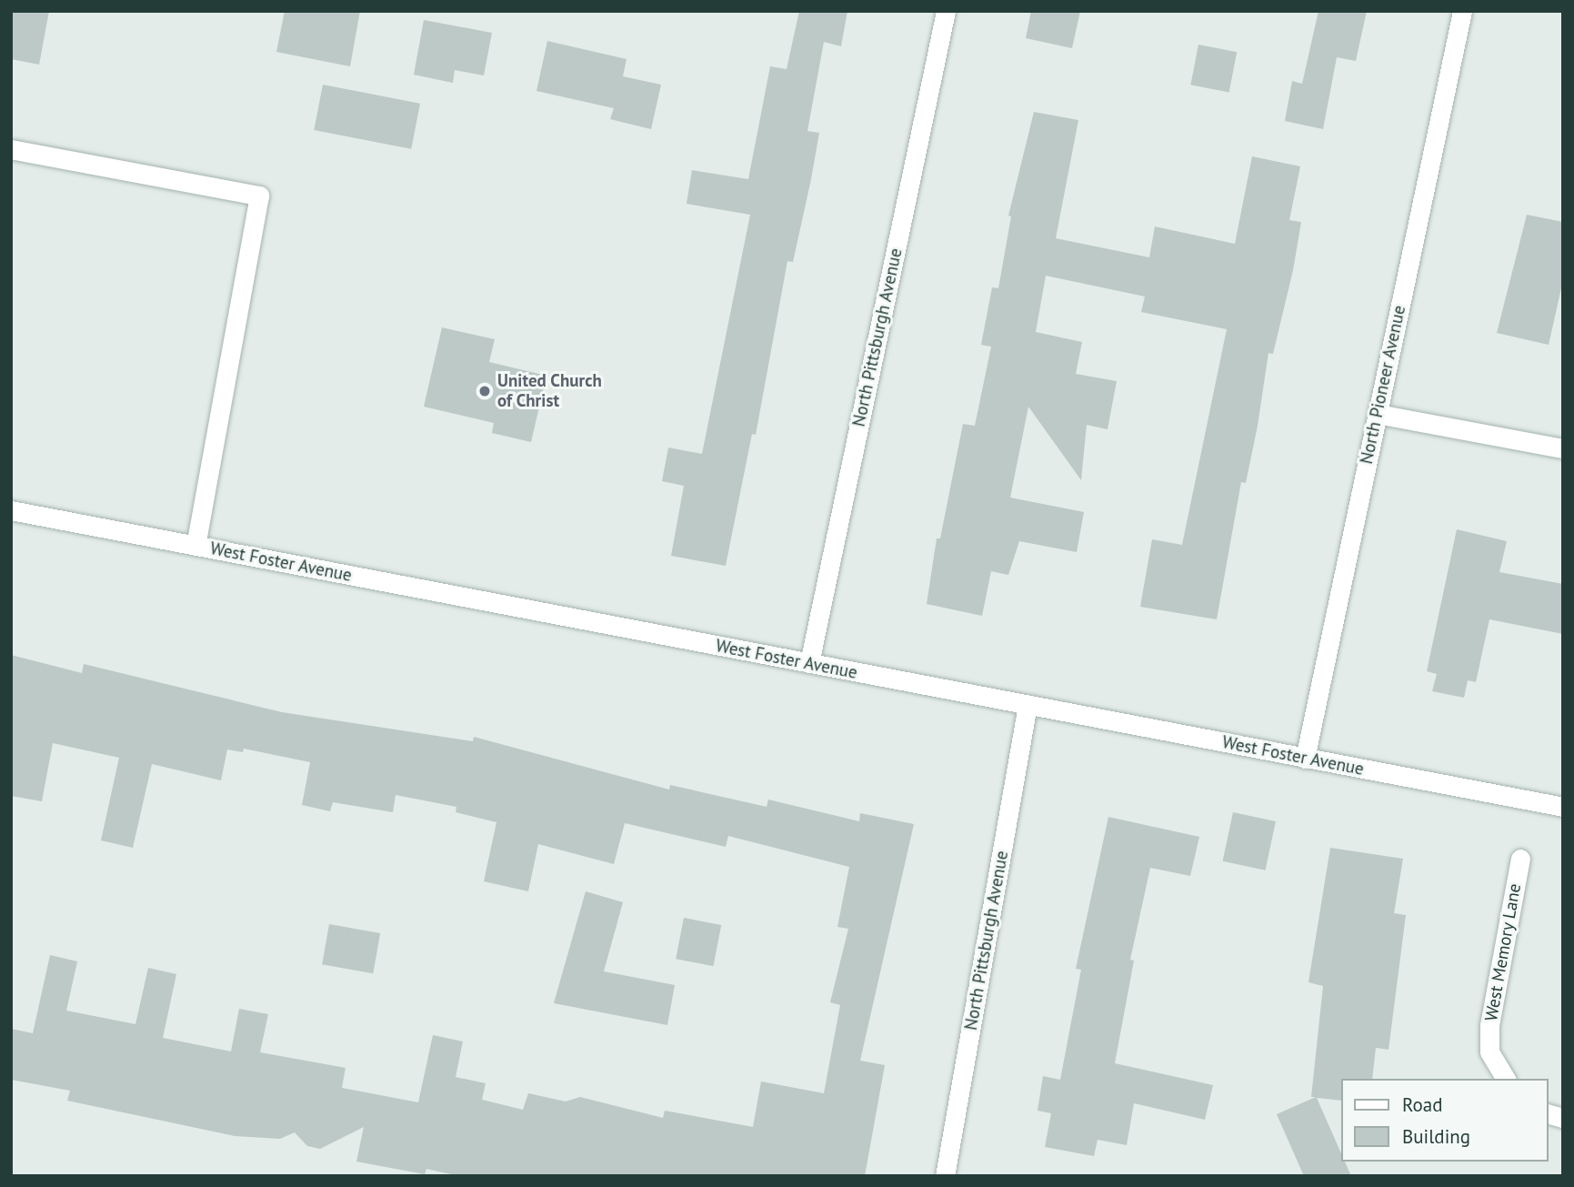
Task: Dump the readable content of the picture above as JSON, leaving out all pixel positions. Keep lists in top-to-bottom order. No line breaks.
{"streets":{"street":["North Pittsburgh Avenue","North Pioneer Avenue","West Foster Avenue","West Memory Lane"]},"crossings":[["North Pittsburgh Avenue","West Foster Avenue"],["North Pioneer Avenue","West Foster Avenue"]],"places":["United Church of Christ"],"legend":["Road","Building"]}
